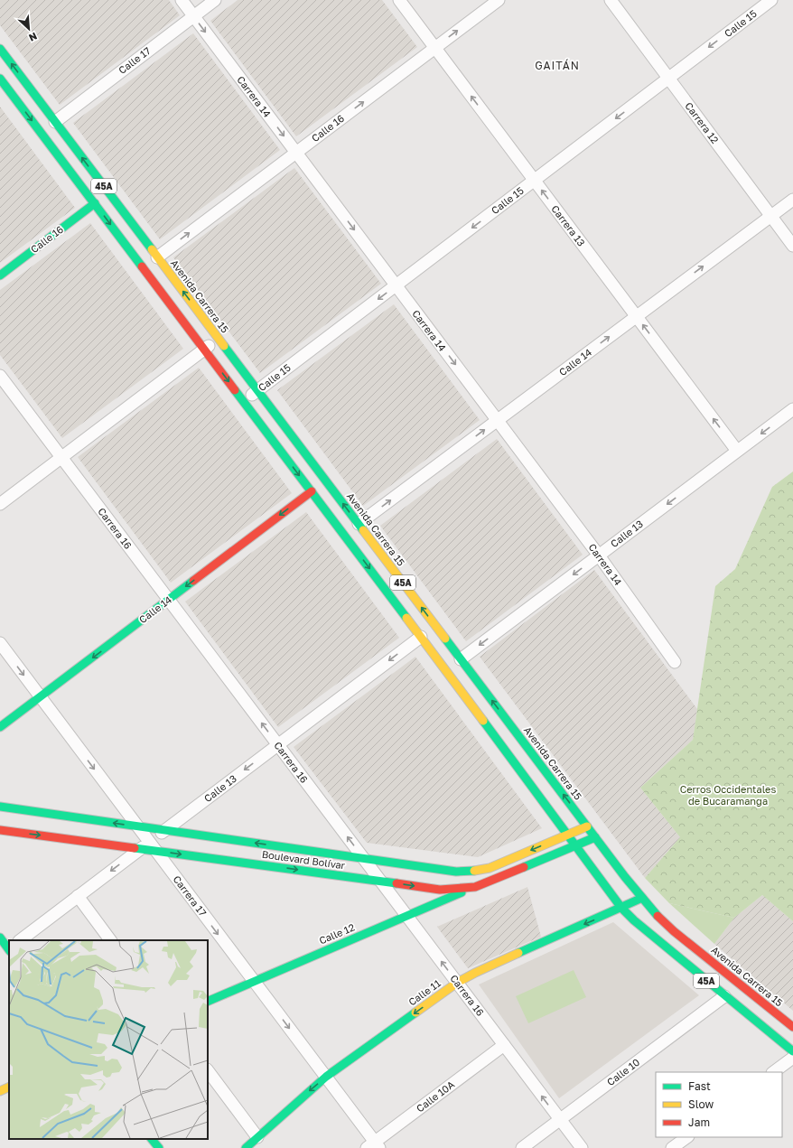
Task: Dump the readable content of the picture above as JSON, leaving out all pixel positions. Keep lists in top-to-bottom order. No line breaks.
{"streets":{"main road":["Calle 16","45A","Avenida Carrera 15","Calle 14","Boulevard Bolívar","Calle 12","Calle 11"],"street":["Calle 15","Calle 17","Carrera 14","Carrera 12","Carrera 13","Carrera 16","Calle 13","Carrera 17","Calle 10","Calle 10A"]},"crossings":[["Calle 15","Carrera 14"],["Calle 15","Carrera 12"],["Calle 15","45A"],["Calle 15","Carrera 13"],["Calle 15","Avenida Carrera 15"],["Calle 17","Carrera 14"],["Calle 17","Avenida Carrera 15"],["Carrera 14","Calle 16"],["Carrera 14","Calle 14"],["Carrera 14","Calle 13"],["Carrera 12","Calle 14"],["Calle 16","45A"],["Calle 16","Carrera 13"],["Calle 16","Avenida Carrera 15"],["45A","Calle 14"],["45A","Calle 13"],["45A","Boulevard Bolívar"],["45A","Calle 11"],["45A","Calle 10"],["Carrera 13","Calle 14"],["Carrera 13","Calle 13"],["Avenida Carrera 15","Calle 14"],["Avenida Carrera 15","Calle 13"],["Avenida Carrera 15","Boulevard Bolívar"],["Avenida Carrera 15","Calle 11"],["Calle 14","Carrera 16"],["Calle 14","Carrera 17"],["Carrera 16","Calle 13"],["Carrera 16","Boulevard Bolívar"],["Carrera 16","Calle 12"],["Carrera 16","Calle 11"],["Carrera 16","Calle 10"],["Carrera 16","Calle 10A"],["Calle 13","Boulevard Bolívar"],["Calle 13","Carrera 17"],["Boulevard Bolívar","Carrera 17"],["Boulevard Bolívar","Calle 12"],["Carrera 17","Calle 12"],["Carrera 17","Calle 11"],["Carrera 17","Calle 10A"]],"one_way":["Calle 15","Carrera 14","Calle 16","Carrera 13","Carrera 16","Calle 13","Carrera 17","Calle 11"],"districts":["GAITÁN"],"parks":["Cerros Occidentales de Bucaramanga"],"legend":["Fast","Slow","Jam"],"north":"bottom right"}
